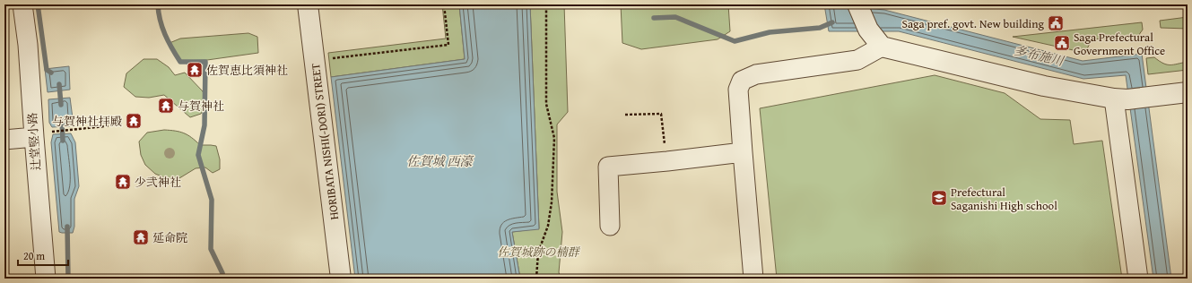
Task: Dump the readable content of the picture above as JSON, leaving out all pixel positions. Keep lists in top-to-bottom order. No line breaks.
{"streets":{"street":["辻堂竪小路","HORIBATA NISHI(-DORI) STREET"]},"water":["多布施川","佐賀城 西濠"],"parks":["佐賀城跡の楠群"],"places":{"public building":["Saga pref. govt. New building","Saga Prefectural Government Office"],"temple":["佐賀恵比須神社","与賀神社","与賀神社拝殿","少弐神社","延命院"],"school or university":["Prefectural Saganishi High school"]},"scale_bar":"20 m"}
